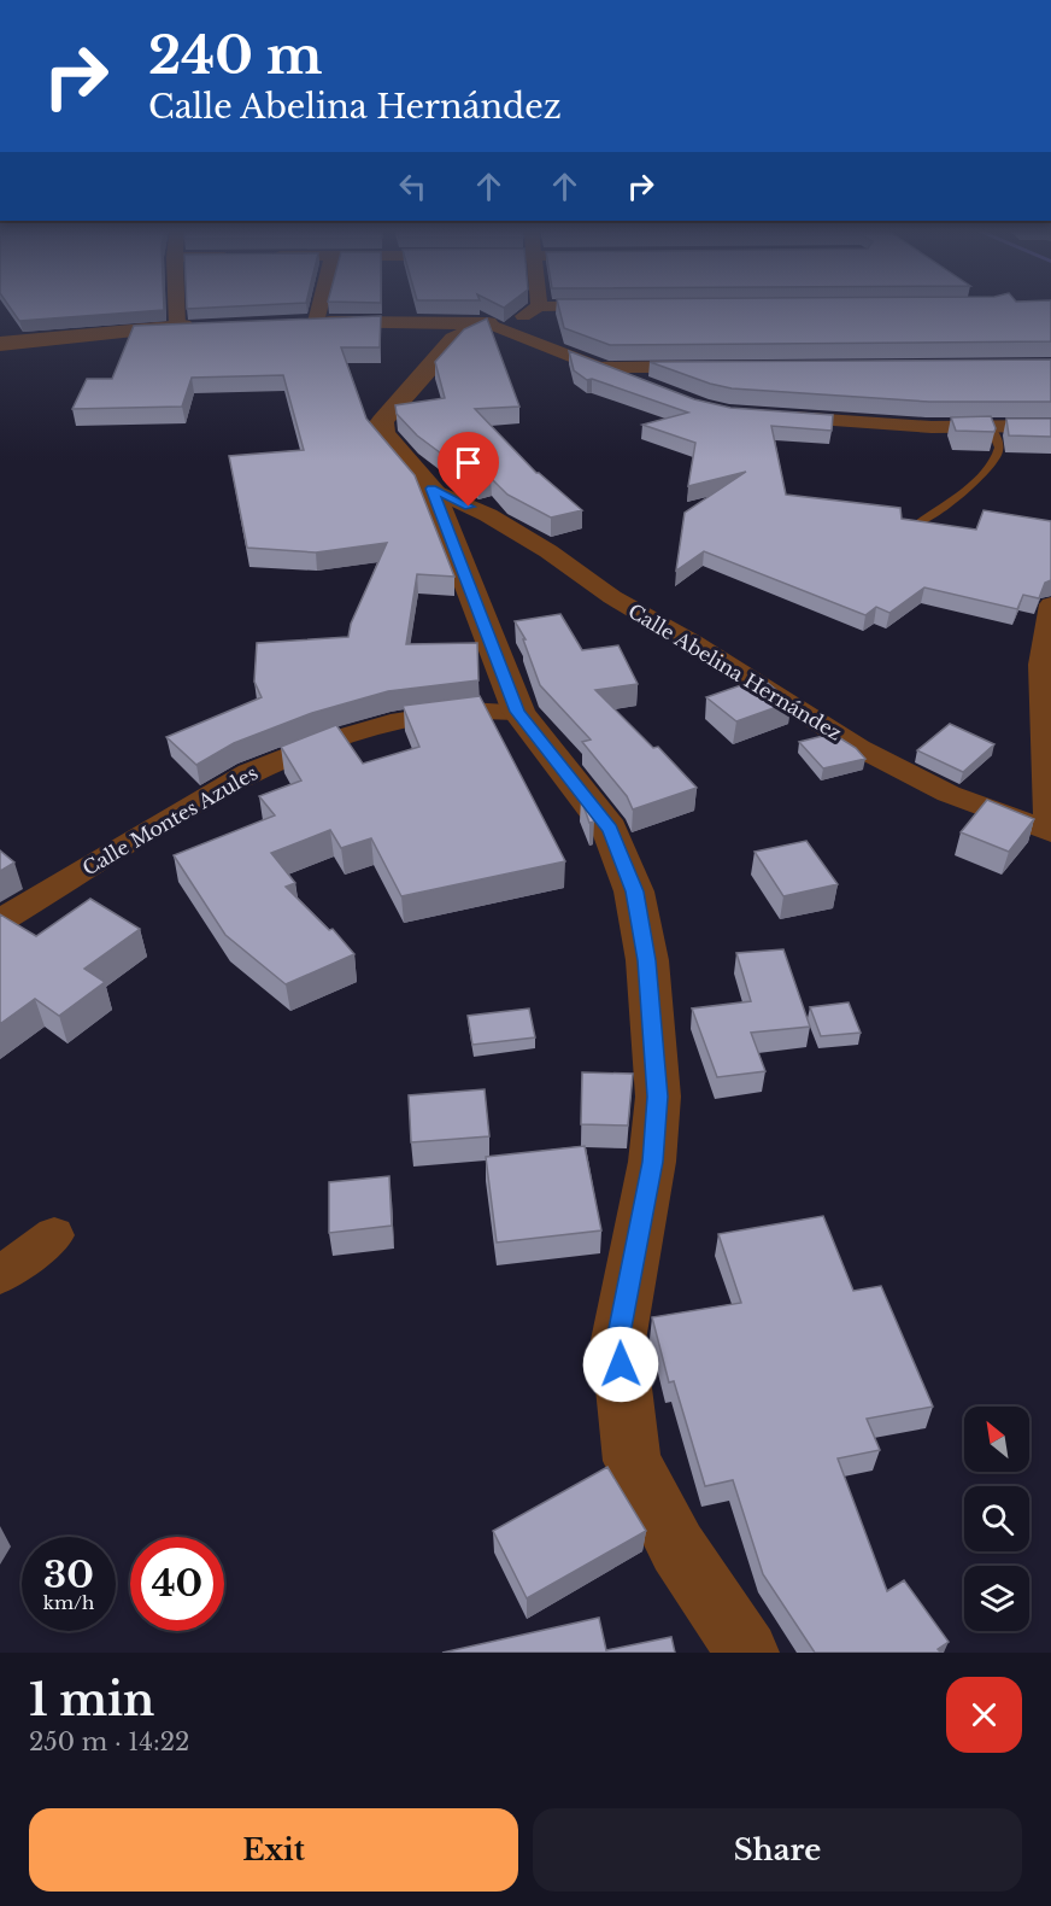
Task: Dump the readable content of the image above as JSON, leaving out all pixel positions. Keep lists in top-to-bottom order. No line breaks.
{"streets":{"street":["Calle Abelina Hernández","Calle Montes Azules"]},"north":"top left","page":{"turn":["240 m","Calle Abelina Hernández"],"speed":"30 km/h","limit":"40","heading":["1 min","250 m · 14:22"],"buttons":["Exit","Share"]}}
